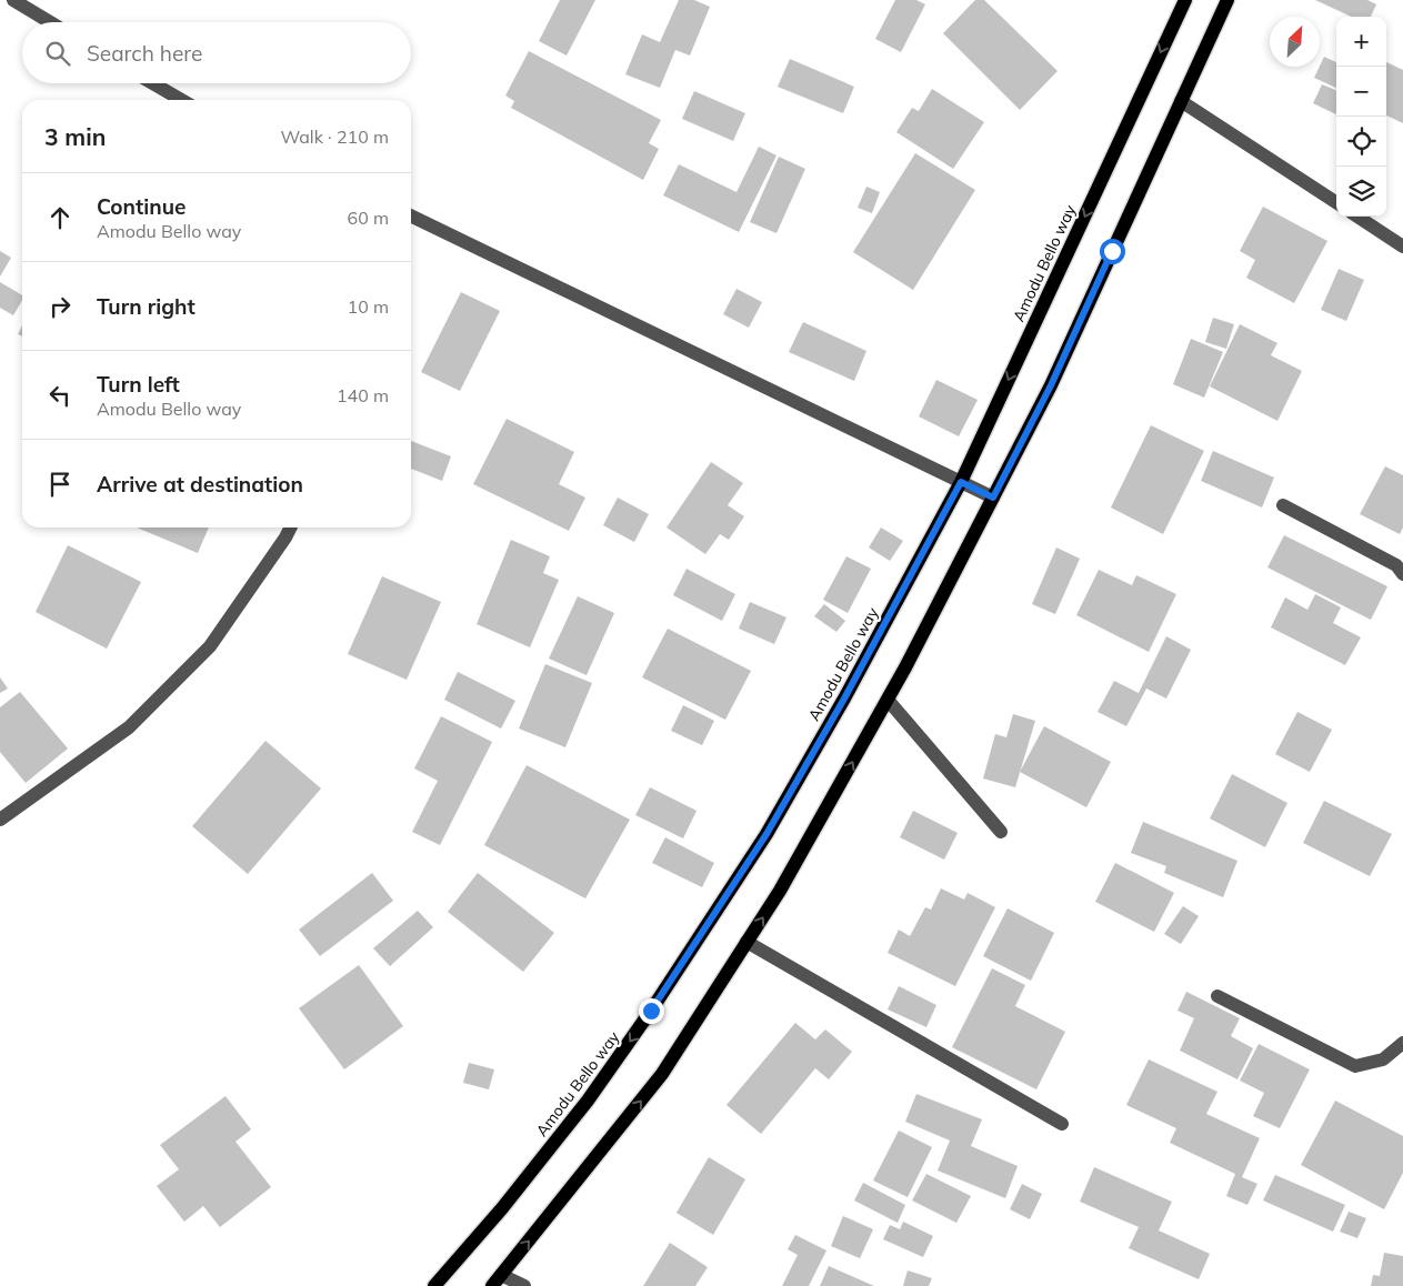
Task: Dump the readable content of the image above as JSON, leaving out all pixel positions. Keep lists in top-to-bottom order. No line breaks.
{"streets":{"main road":["Amodu Bello way"]},"north":"top right","page":{"map_buttons":["+","−"],"search":"Search here","heading":["3 min","Walk · 210 m"],"list":[["Continue","Amodu Bello way","60 m"],["Turn right","10 m"],["Turn left","Amodu Bello way","140 m"],"Arrive at destination"]}}
